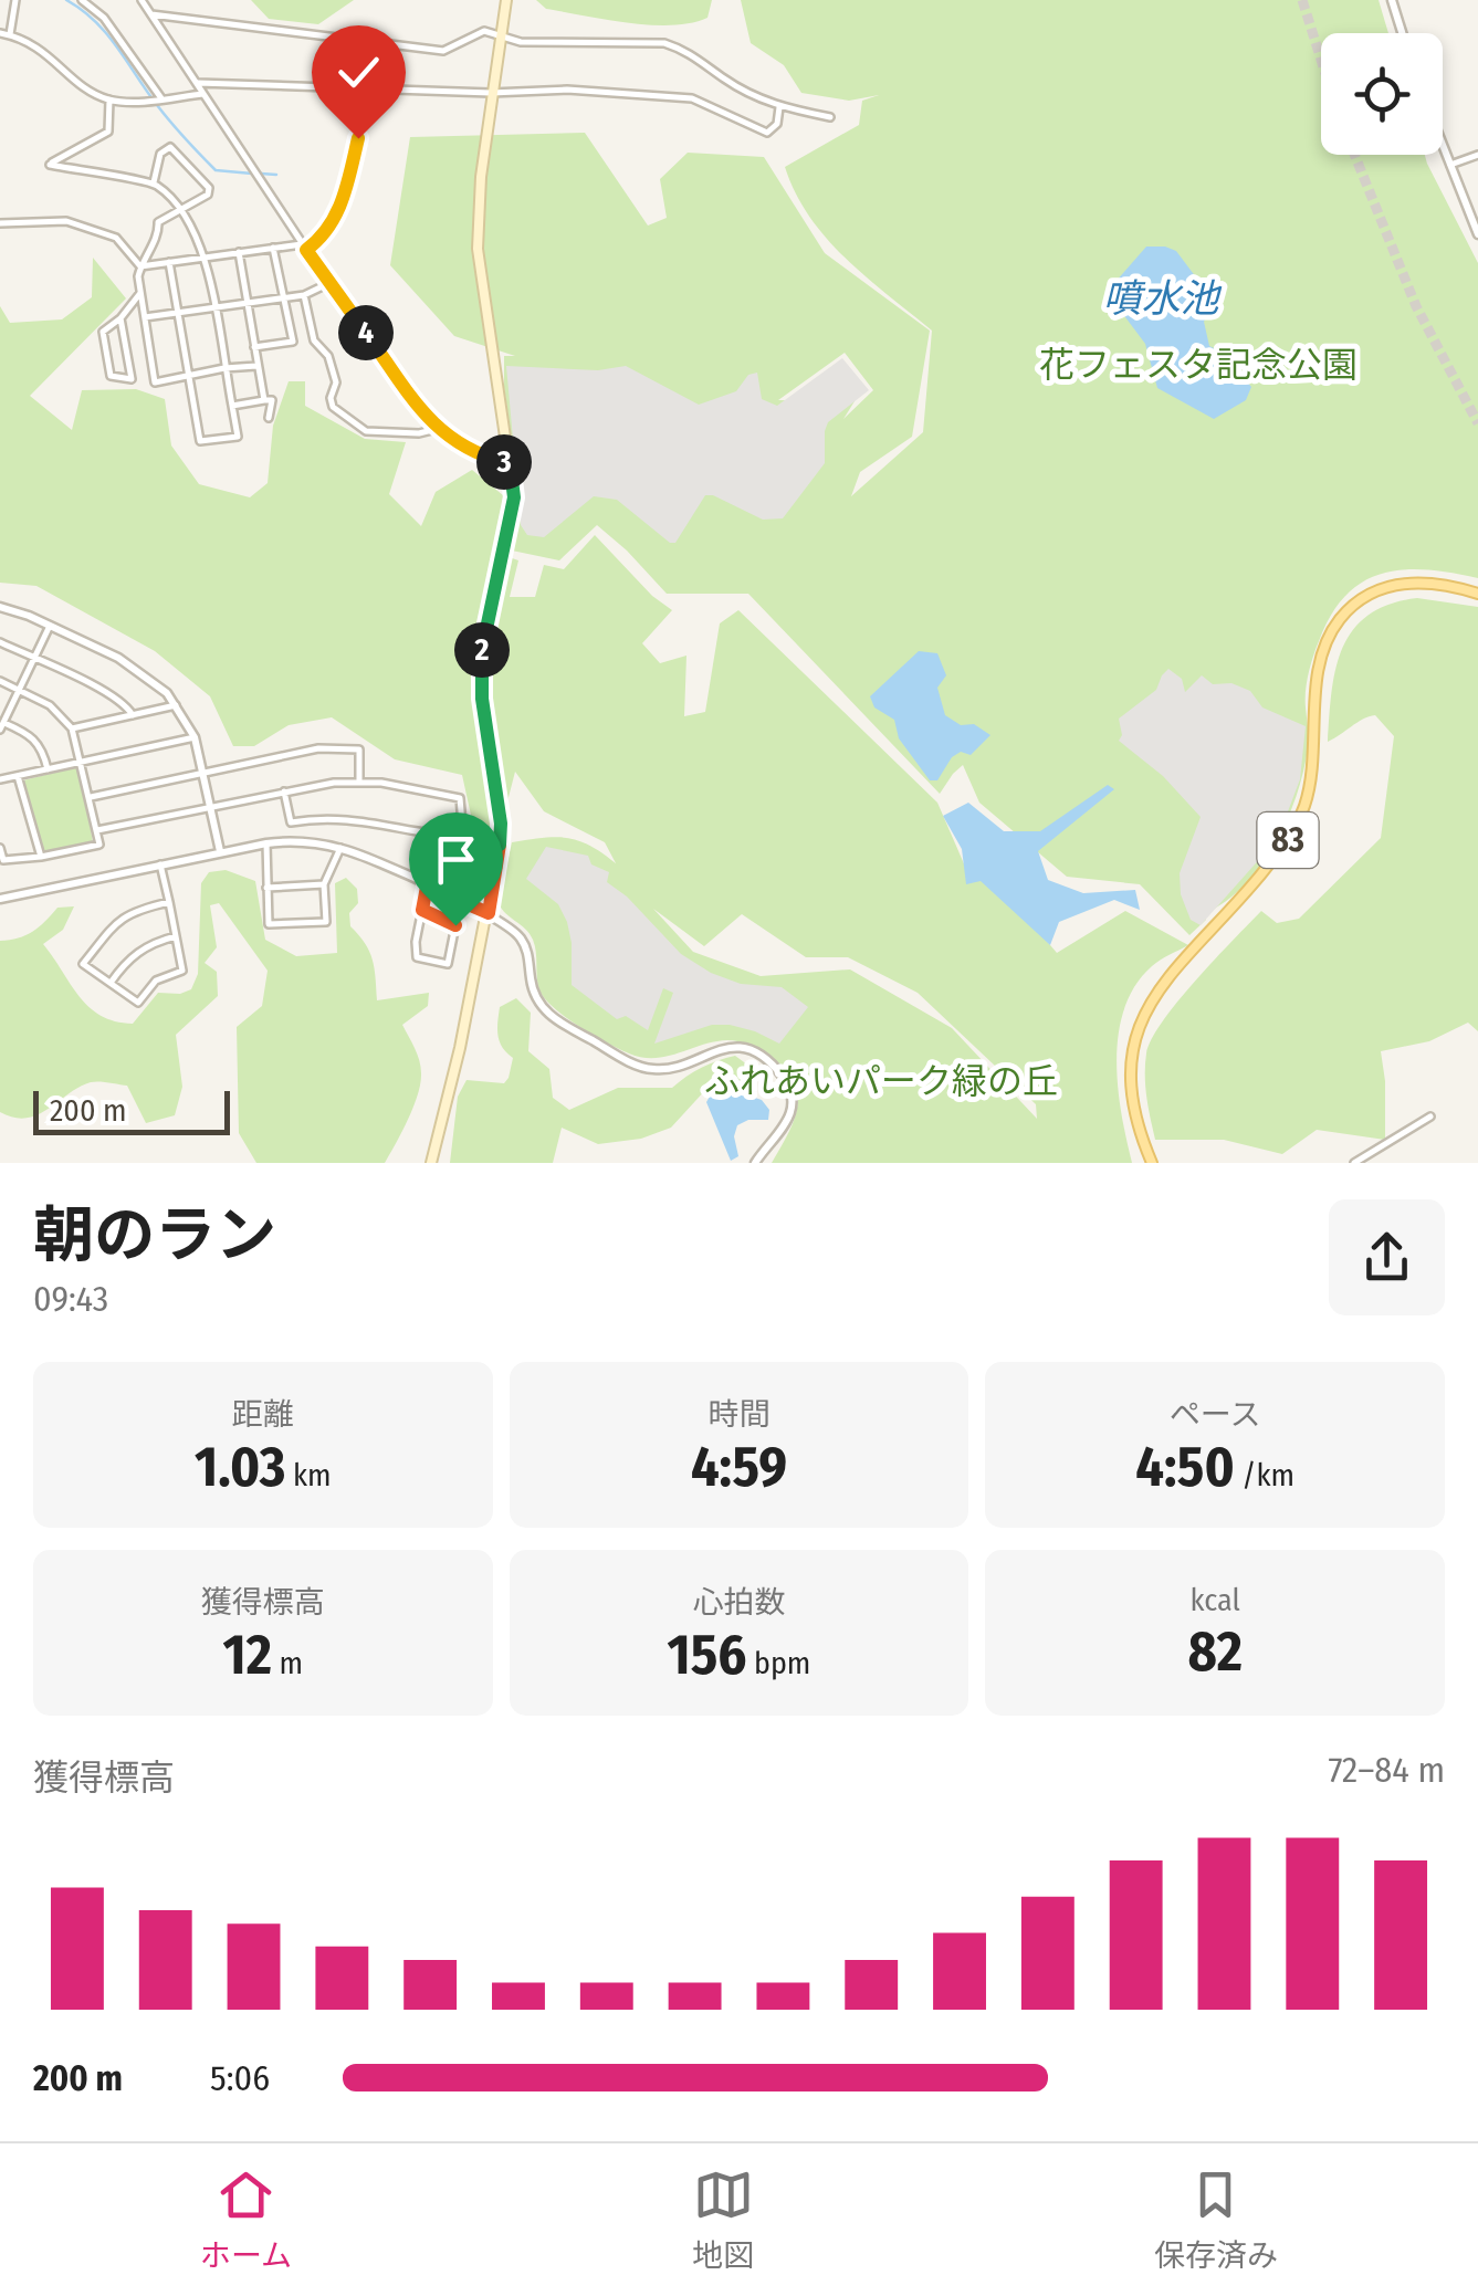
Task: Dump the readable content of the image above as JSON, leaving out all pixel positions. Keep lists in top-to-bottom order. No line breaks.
{"streets":{"main road":["83"]},"water":["噴水池"],"parks":["花フェスタ記念公園","ふれあいパーク緑の丘"],"scale_bar":"200 m","page":{"pins":["4","3","2"],"scale":"200 m","heading":["朝のラン","09:43"],"stats":[["距離","1.03 km"],["時間","4:59"],["ペース","4:50 /km"],["獲得標高","12 m"],["心拍数","156 bpm"],["kcal","82"]],"chart":["獲得標高","72–84 m"],"list":[{"name":"200 m","note":"5:06"}],"tabs":["ホーム","地図","保存済み"]}}
